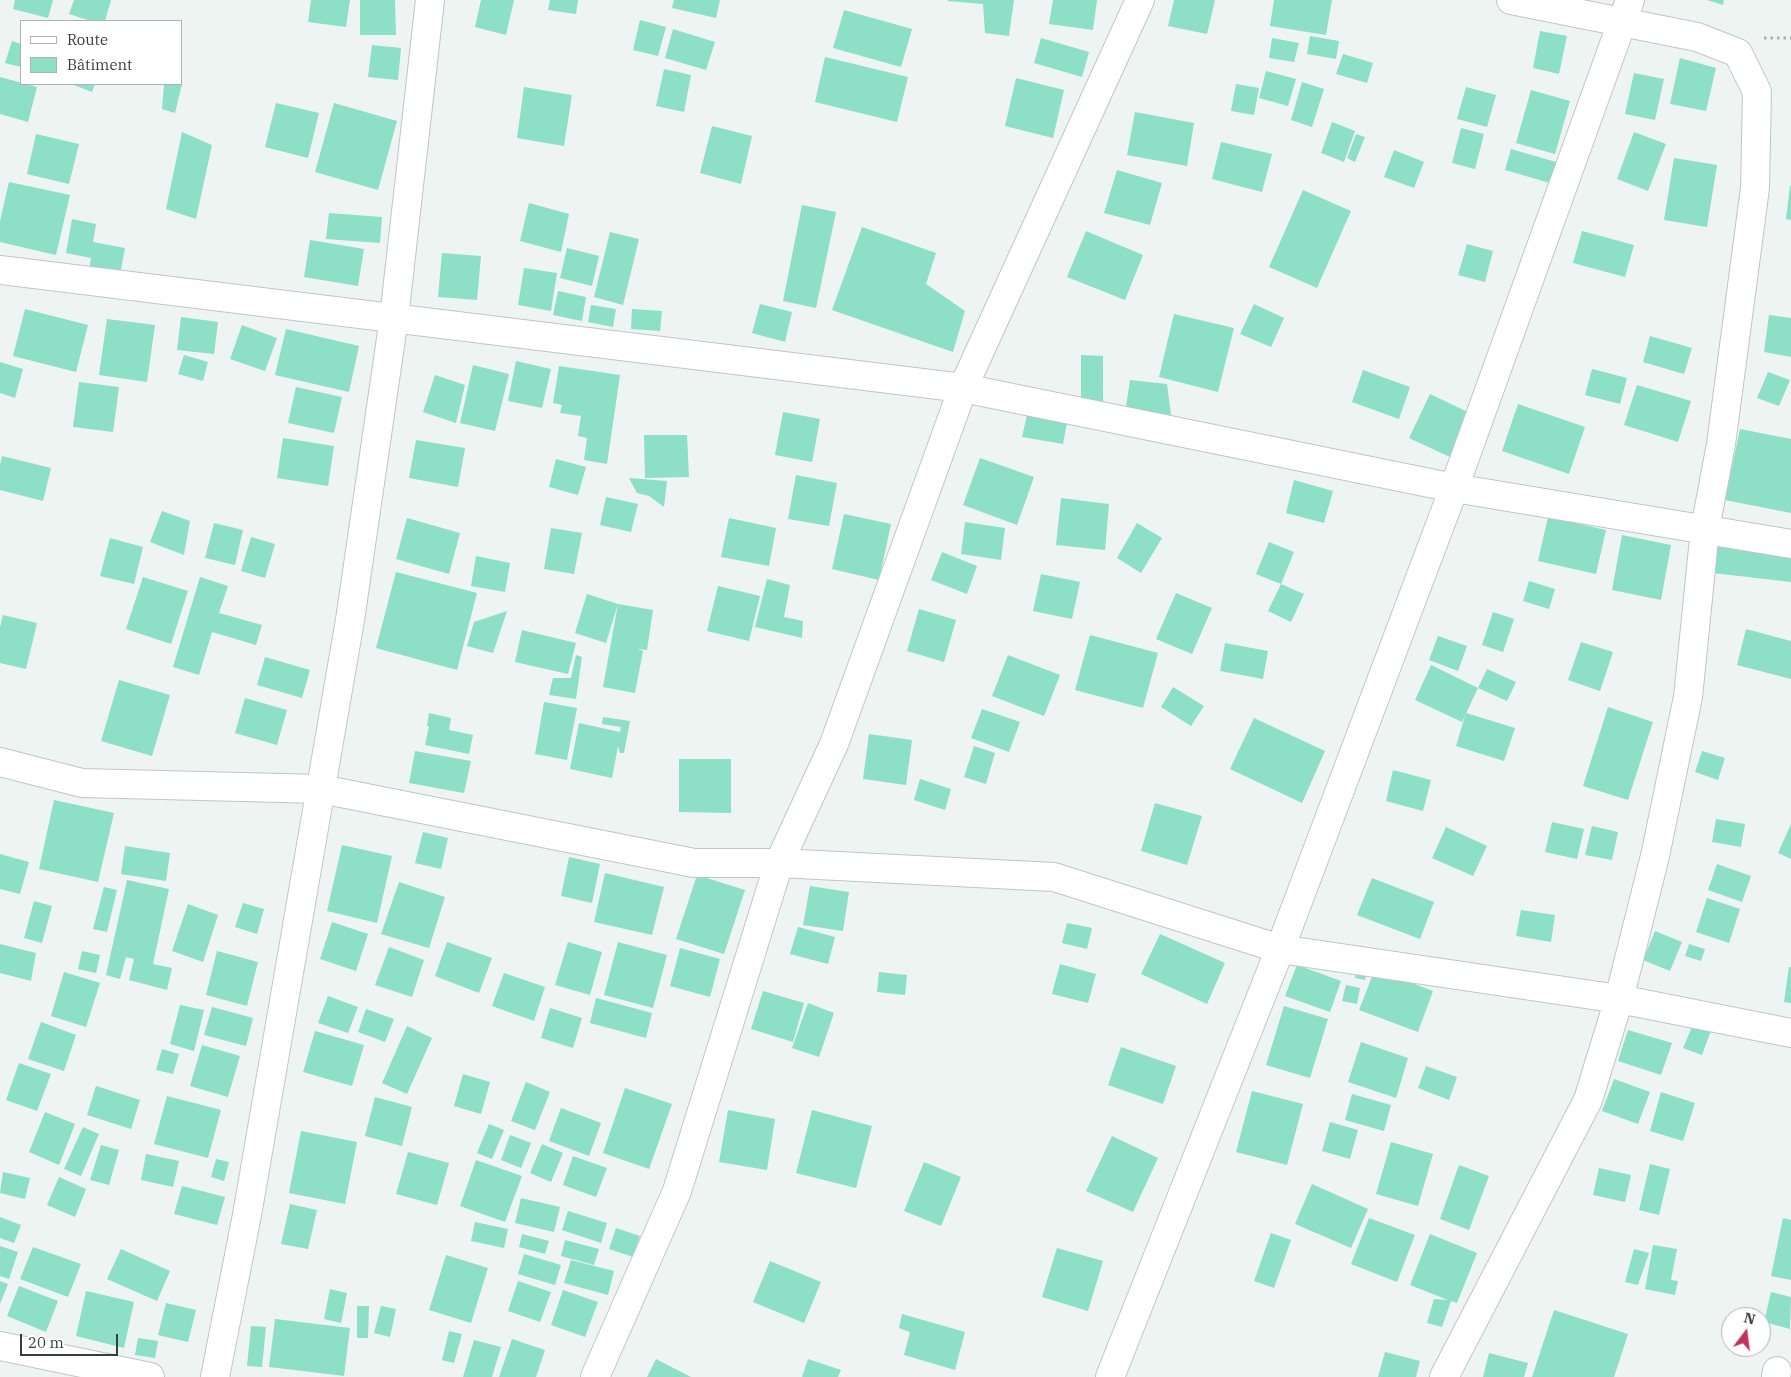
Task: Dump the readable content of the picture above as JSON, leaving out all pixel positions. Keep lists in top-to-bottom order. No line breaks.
{"legend":["Route","Bâtiment"],"scale_bar":"20 m","north":"top"}
